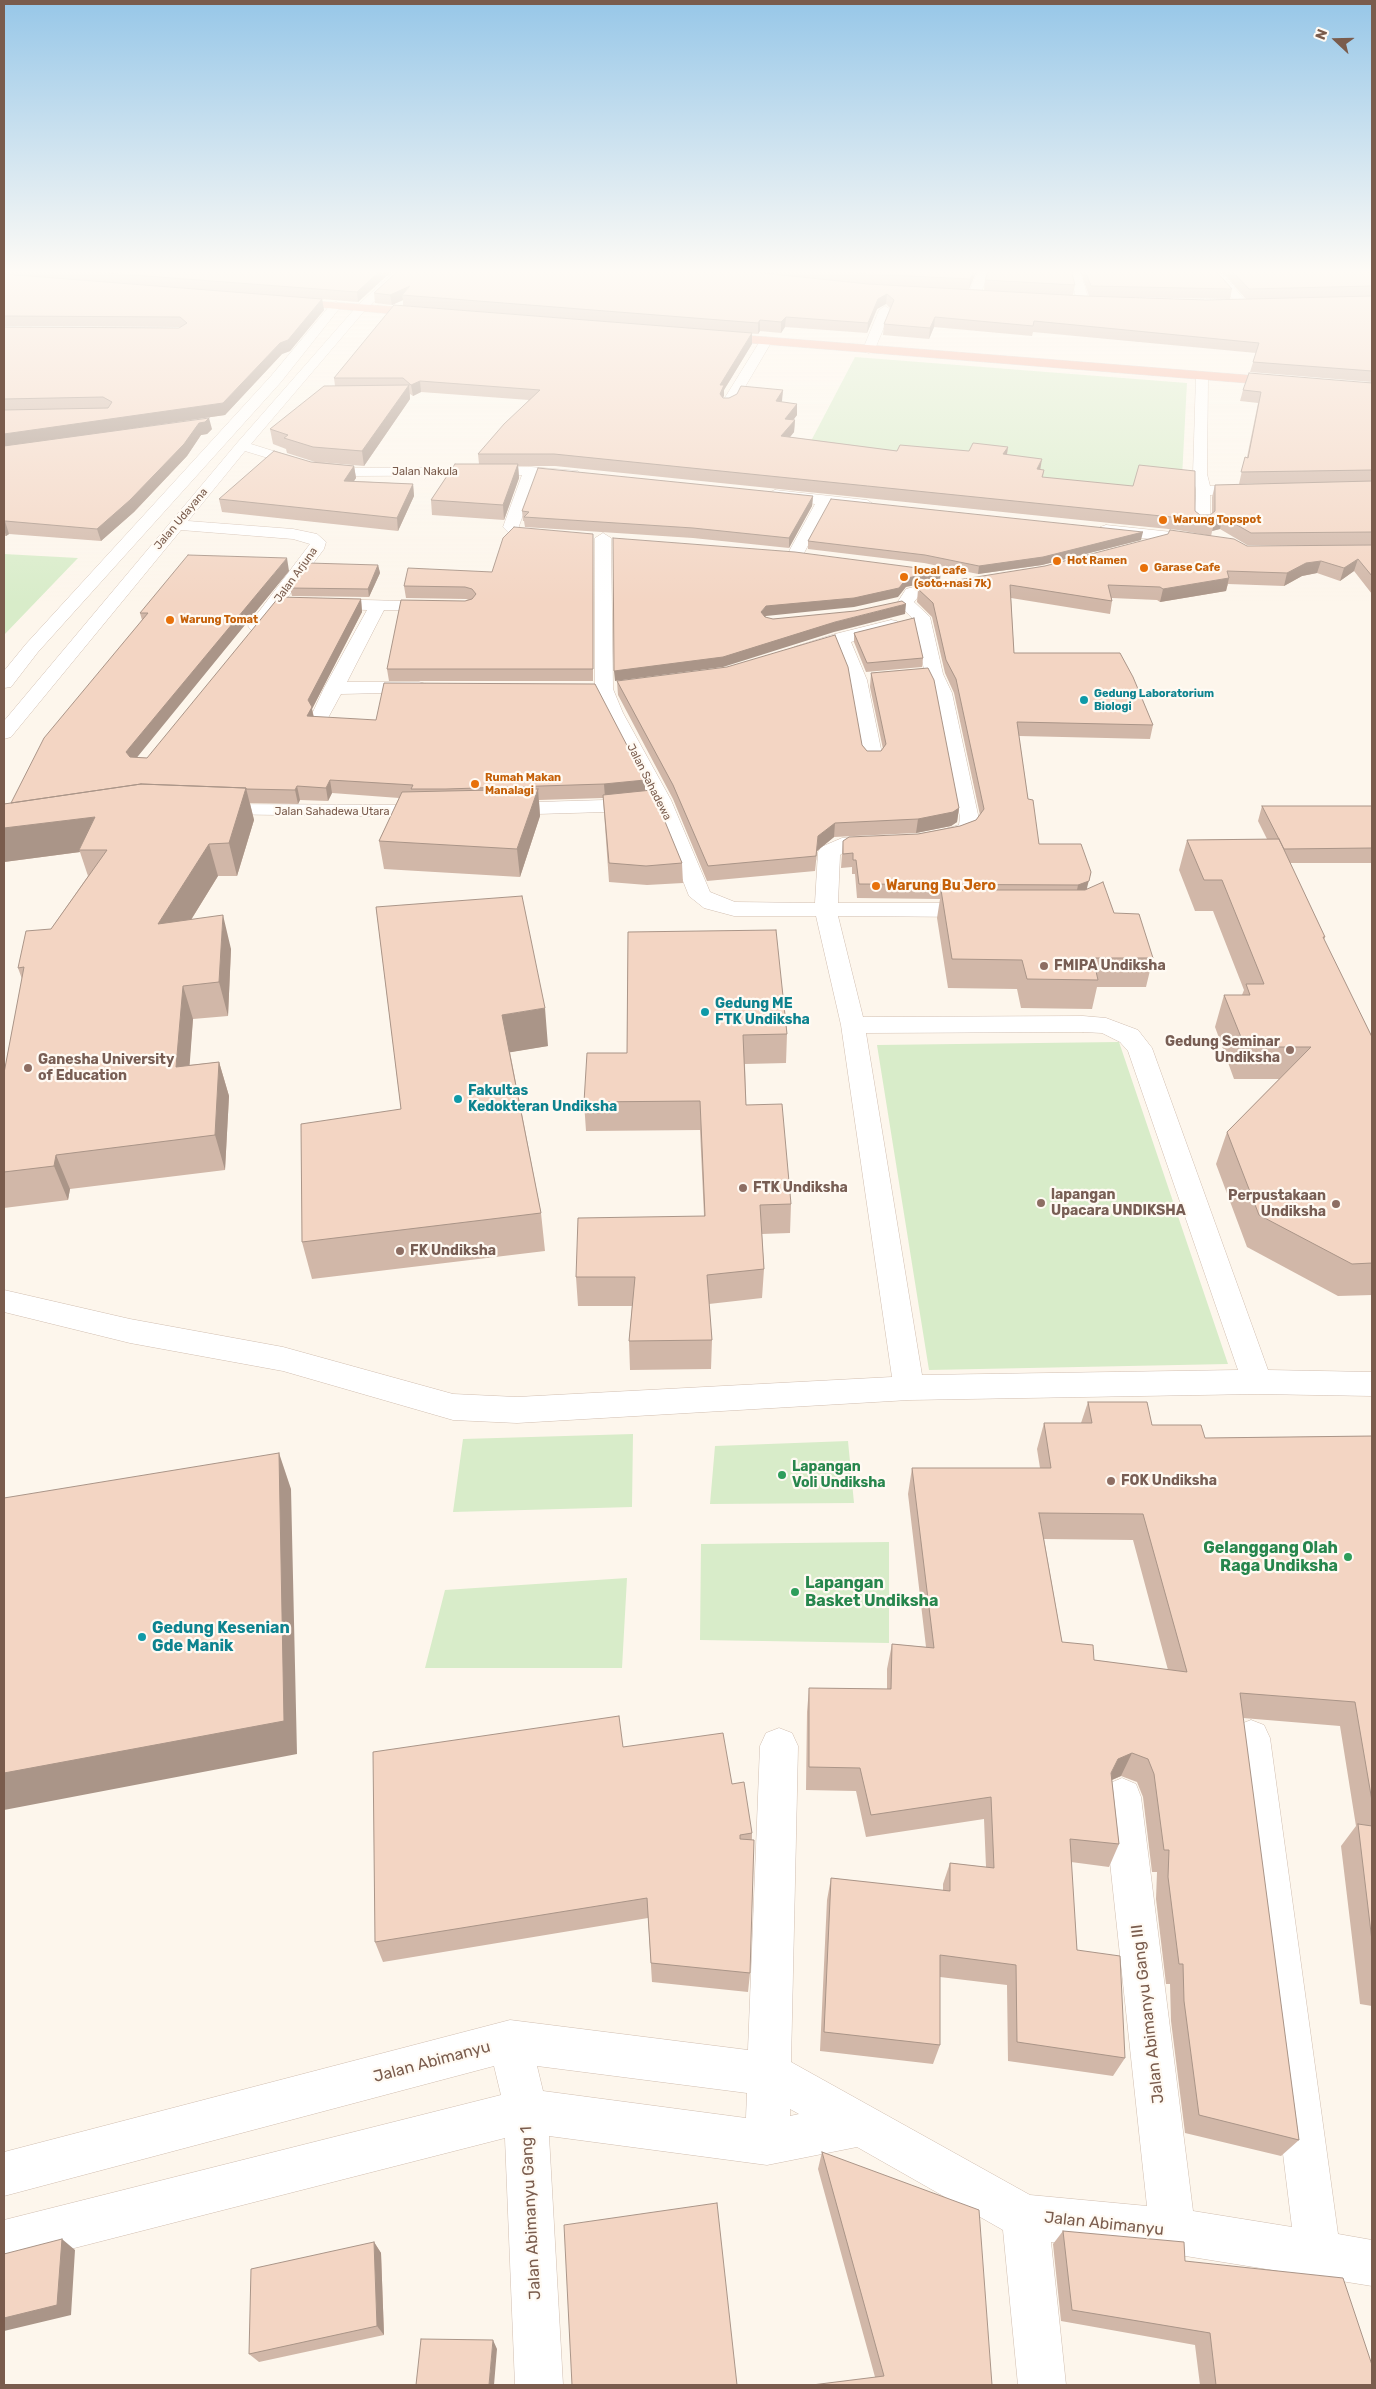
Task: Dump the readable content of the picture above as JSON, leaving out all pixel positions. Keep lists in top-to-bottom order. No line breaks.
{"streets":{"street":["Jalan Nakula","Jalan Udayana","Jalan Arjuna","Jalan Sahadewa","Jalan Sahadewa Utara","Jalan Abimanyu Gang III","Jalan Abimanyu","Jalan Abimanyu Gang 1"]},"crossings":[["Jalan Nakula","Jalan Udayana"],["Jalan Udayana","Jalan Arjuna"],["Jalan Abimanyu Gang III","Jalan Abimanyu"],["Jalan Abimanyu","Jalan Abimanyu Gang 1"]],"places":["Warung Topspot","Hot Ramen","Garase Cafe","local cafe (soto+nasi 7k)","Warung Tomat","Gedung Laboratorium Biologi","Rumah Makan Manalagi","Warung Bu Jero","FMIPA Undiksha","Gedung ME FTK Undiksha","Gedung Seminar Undiksha","Ganesha University of Education","Fakultas Kedokteran Undiksha","FTK Undiksha","lapangan Upacara UNDIKSHA","Perpustakaan Undiksha","FK Undiksha","Lapangan Voli Undiksha","FOK Undiksha","Gelanggang Olah Raga Undiksha","Lapangan Basket Undiksha","Gedung Kesenian Gde Manik"],"north":"left"}
